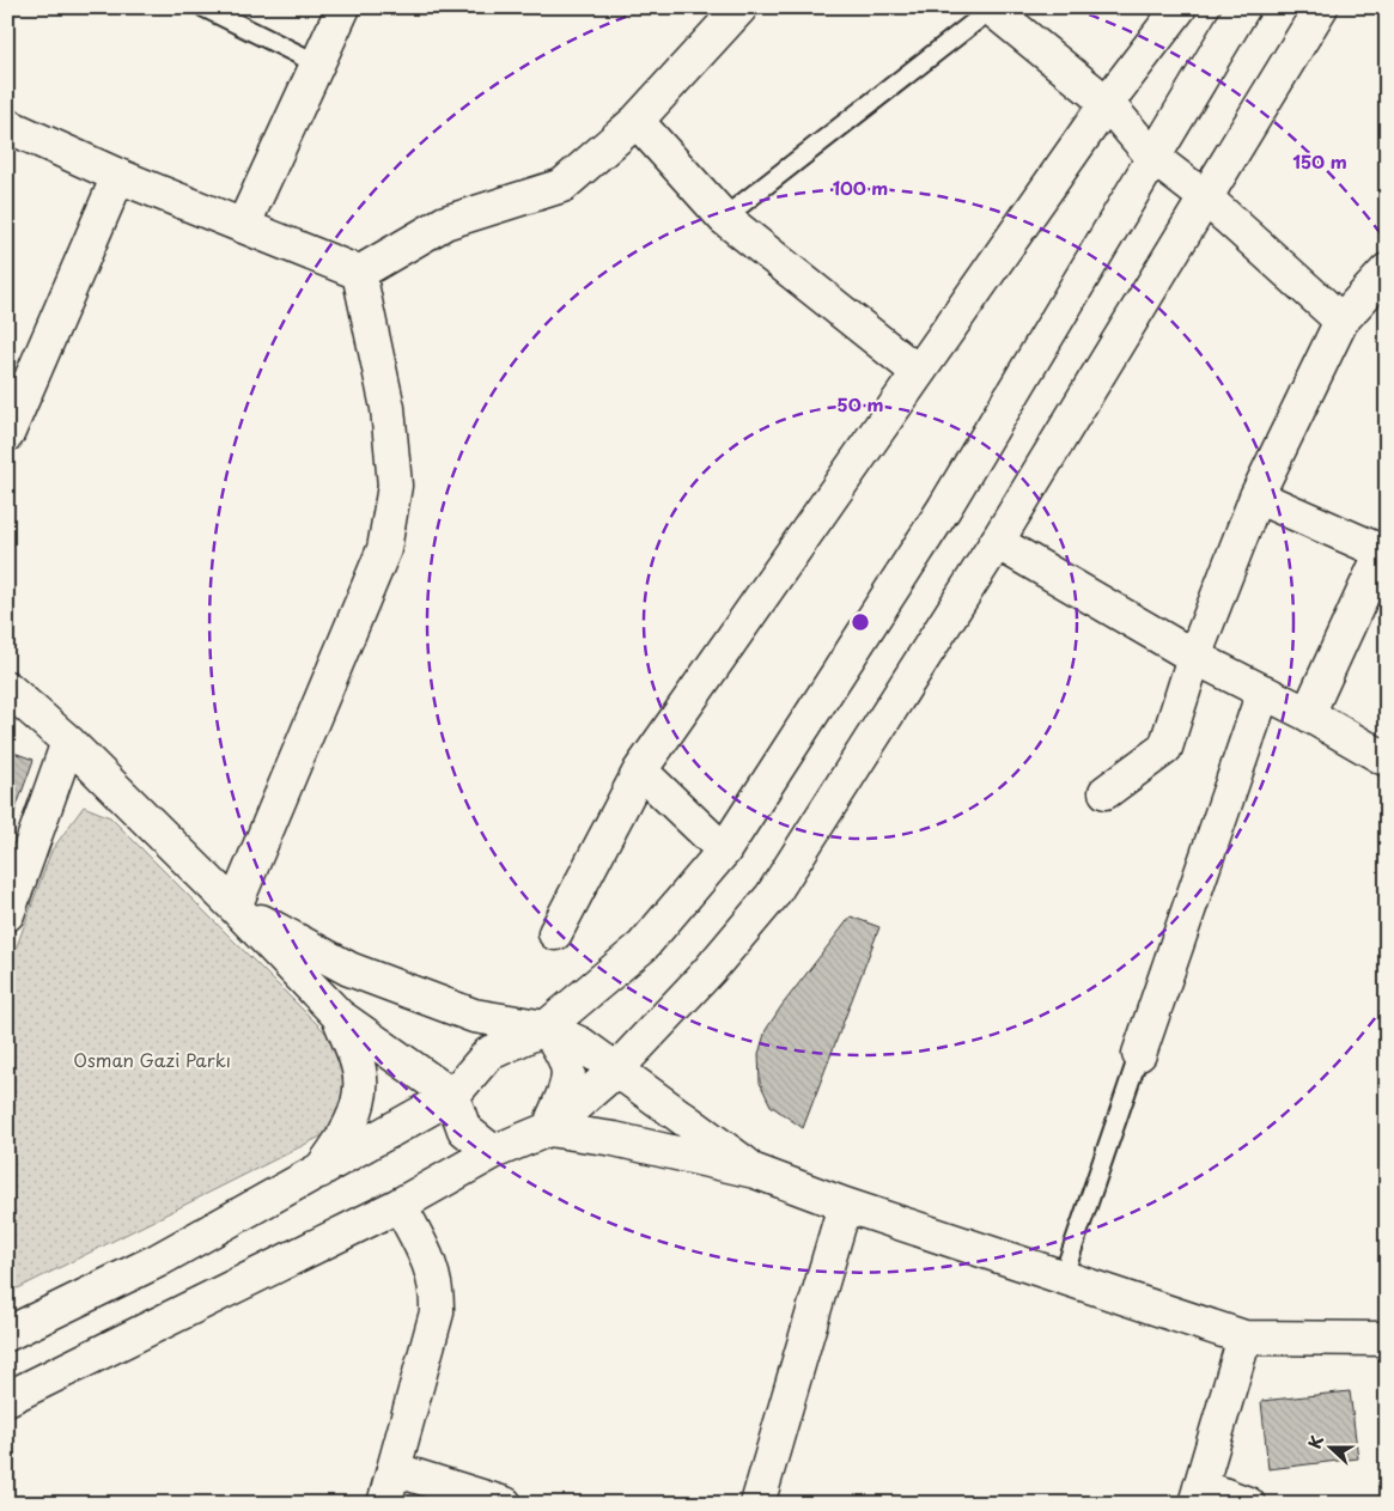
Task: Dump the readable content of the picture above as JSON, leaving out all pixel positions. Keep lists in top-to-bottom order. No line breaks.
{"parks":["Osman Gazi Parkı"],"north":"left","rings":["150 m","100 m","50 m"]}
